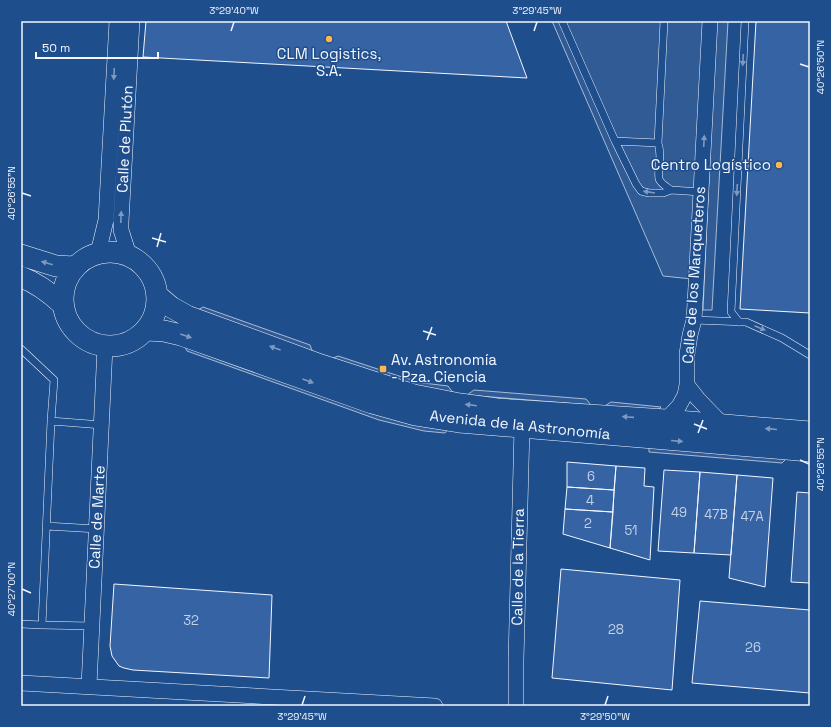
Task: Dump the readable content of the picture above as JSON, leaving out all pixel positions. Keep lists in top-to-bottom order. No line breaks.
{"streets":{"street":["Calle de Plutón","Calle de los Marqueteros","Avenida de la Astronomía","Calle de Marte","Calle de la Tierra"]},"crossings":[["Calle de Plutón","Avenida de la Astronomía"],["Calle de Plutón","Calle de Marte"],["Calle de los Marqueteros","Avenida de la Astronomía"],["Avenida de la Astronomía","Calle de Marte"],["Avenida de la Astronomía","Calle de la Tierra"]],"places":{"other":["CLM Logistics, S.A.","Centro Logístico"],"transit":["Av. Astronomía - Pza. Ciencia"]},"house_numbers":["6","4","49","47B","47A","2","51","32","28","26"],"scale_bar":"50 m","coordinates":["3°29'40\"W","3°29'45\"W","40°26'50\"N","40°26'55\"N","40°27'00\"N","3°29'50\"W"]}
